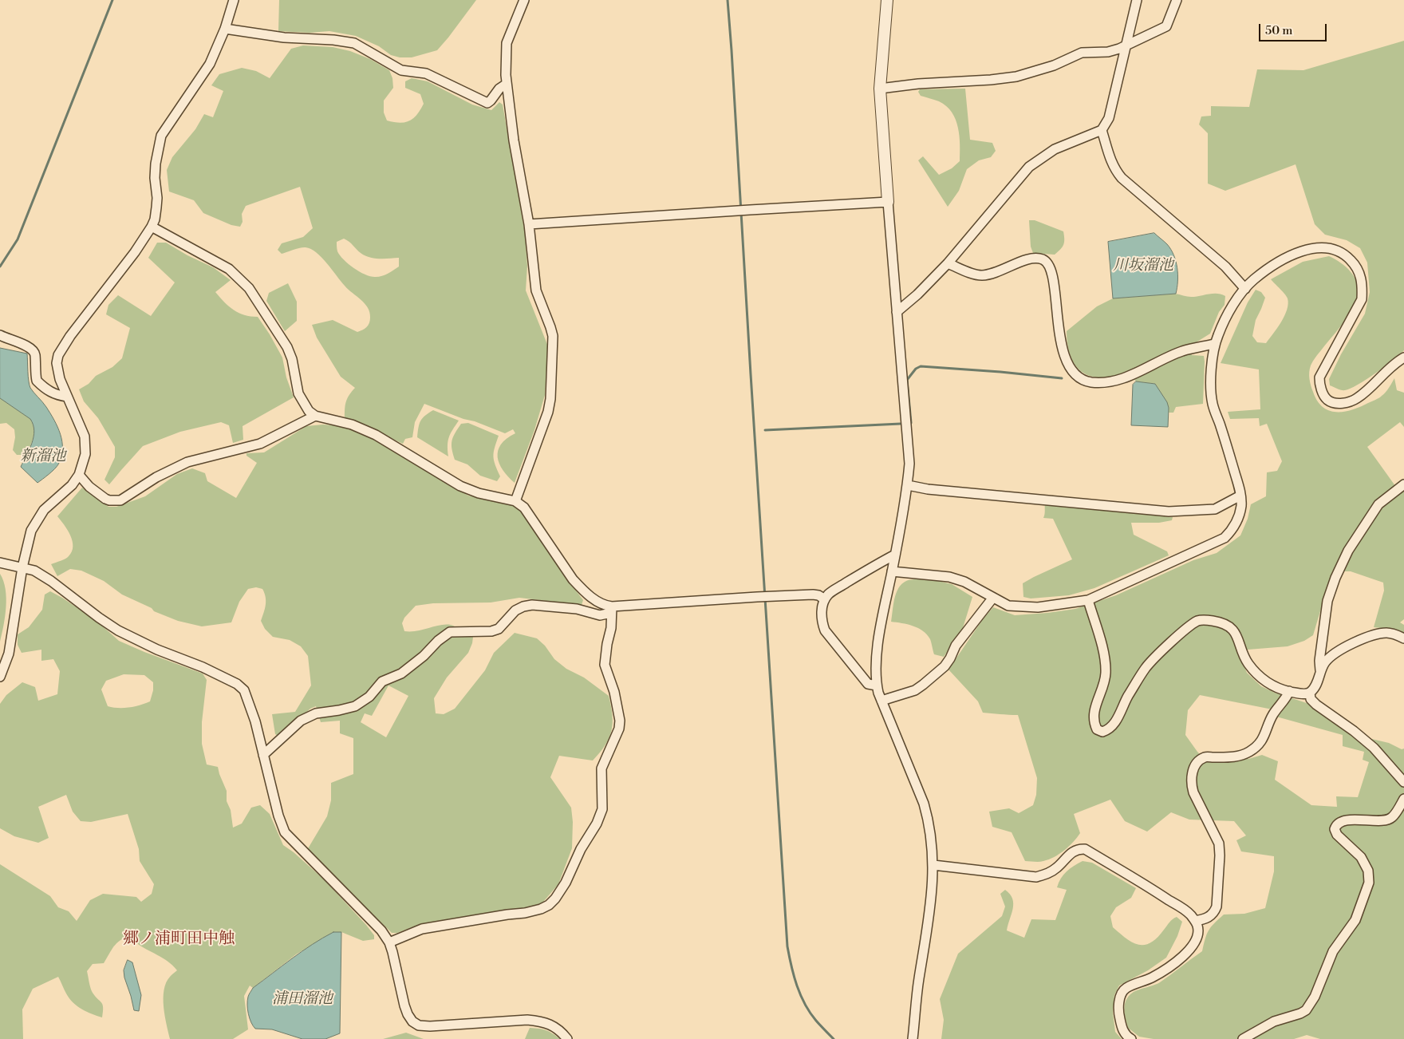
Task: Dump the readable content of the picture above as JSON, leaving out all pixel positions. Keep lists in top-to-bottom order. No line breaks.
{"districts":["郷ノ浦町田中触"],"water":["川坂溜池","新溜池","浦田溜池"],"scale_bar":"50 m"}
